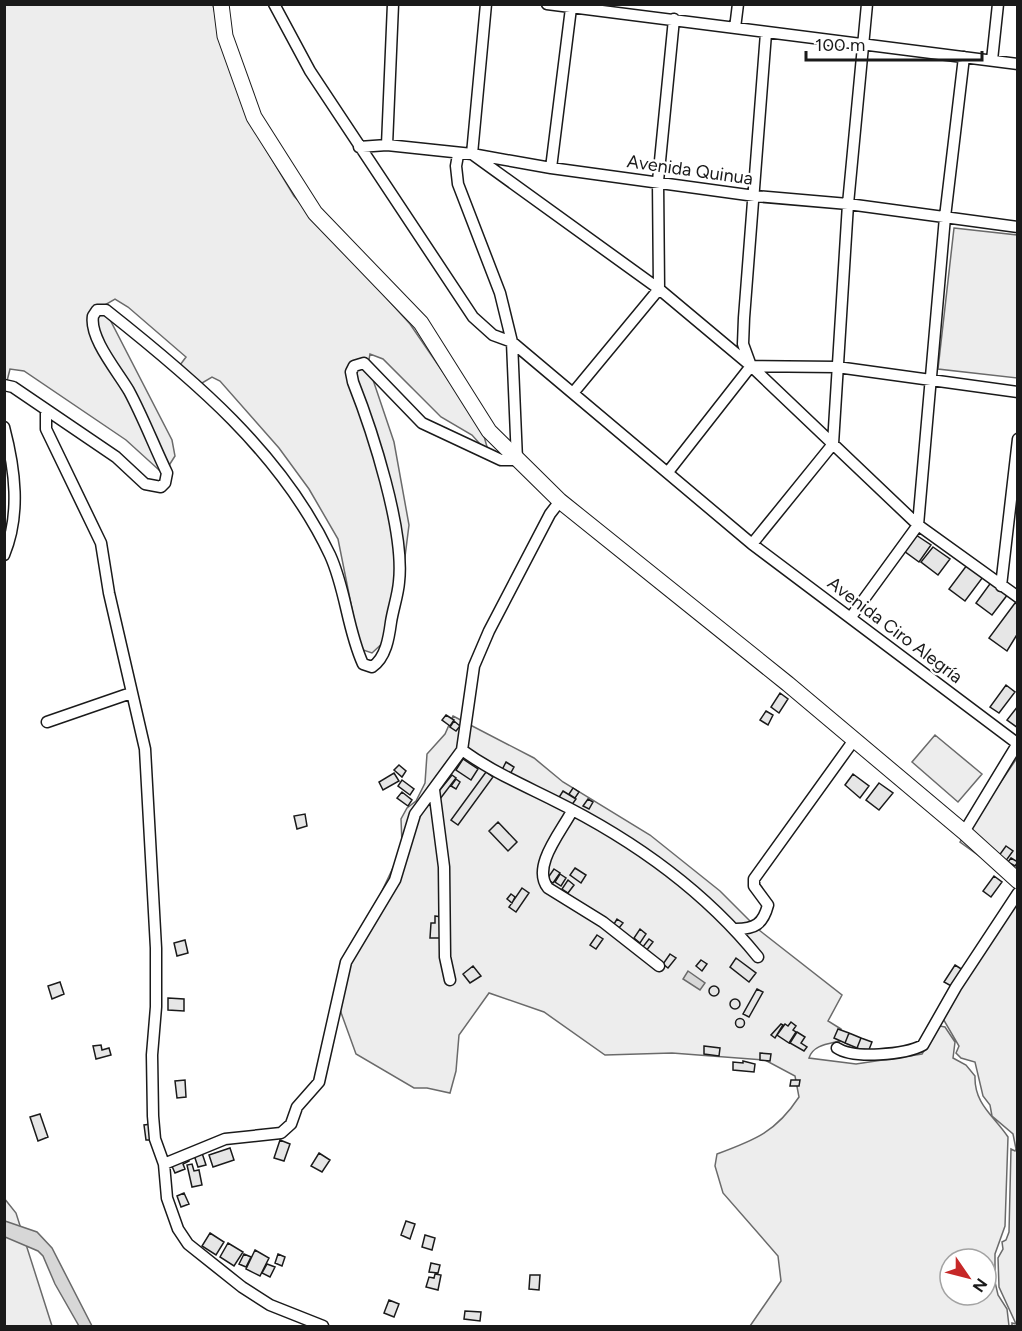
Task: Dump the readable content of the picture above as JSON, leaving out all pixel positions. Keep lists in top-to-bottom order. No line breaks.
{"streets":{"street":["Avenida Quinua","Avenida Ciro Alegría"]},"crossings":[["Avenida Quinua","Avenida Ciro Alegría"]],"scale_bar":"100 m","north":"bottom right"}
